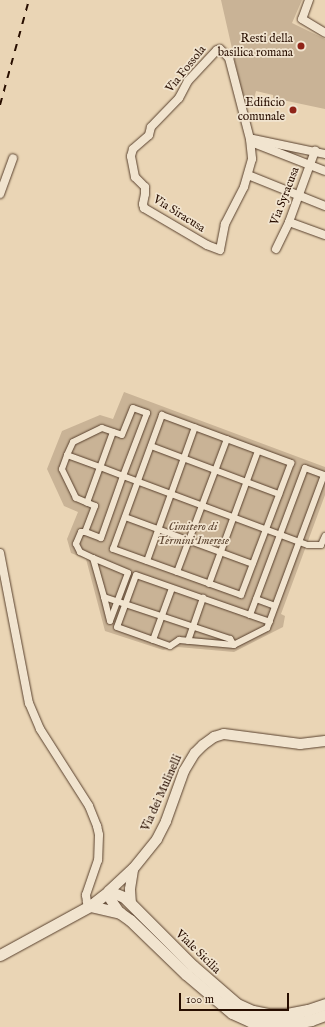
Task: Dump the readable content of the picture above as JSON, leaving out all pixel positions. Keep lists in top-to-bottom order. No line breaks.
{"streets":{"main road":["Viale Sicilia"],"street":["Via Fossola","Via Syracusa","Via Siracusa","Via dei Mulinelli"]},"crossings":[["Via Fossola","Via Siracusa"],["Via dei Mulinelli","Viale Sicilia"]],"parks":["Cimitero di Termini Imerese"],"places":["Resti della basilica romana","Edificio comunale"],"scale_bar":"100 m"}
